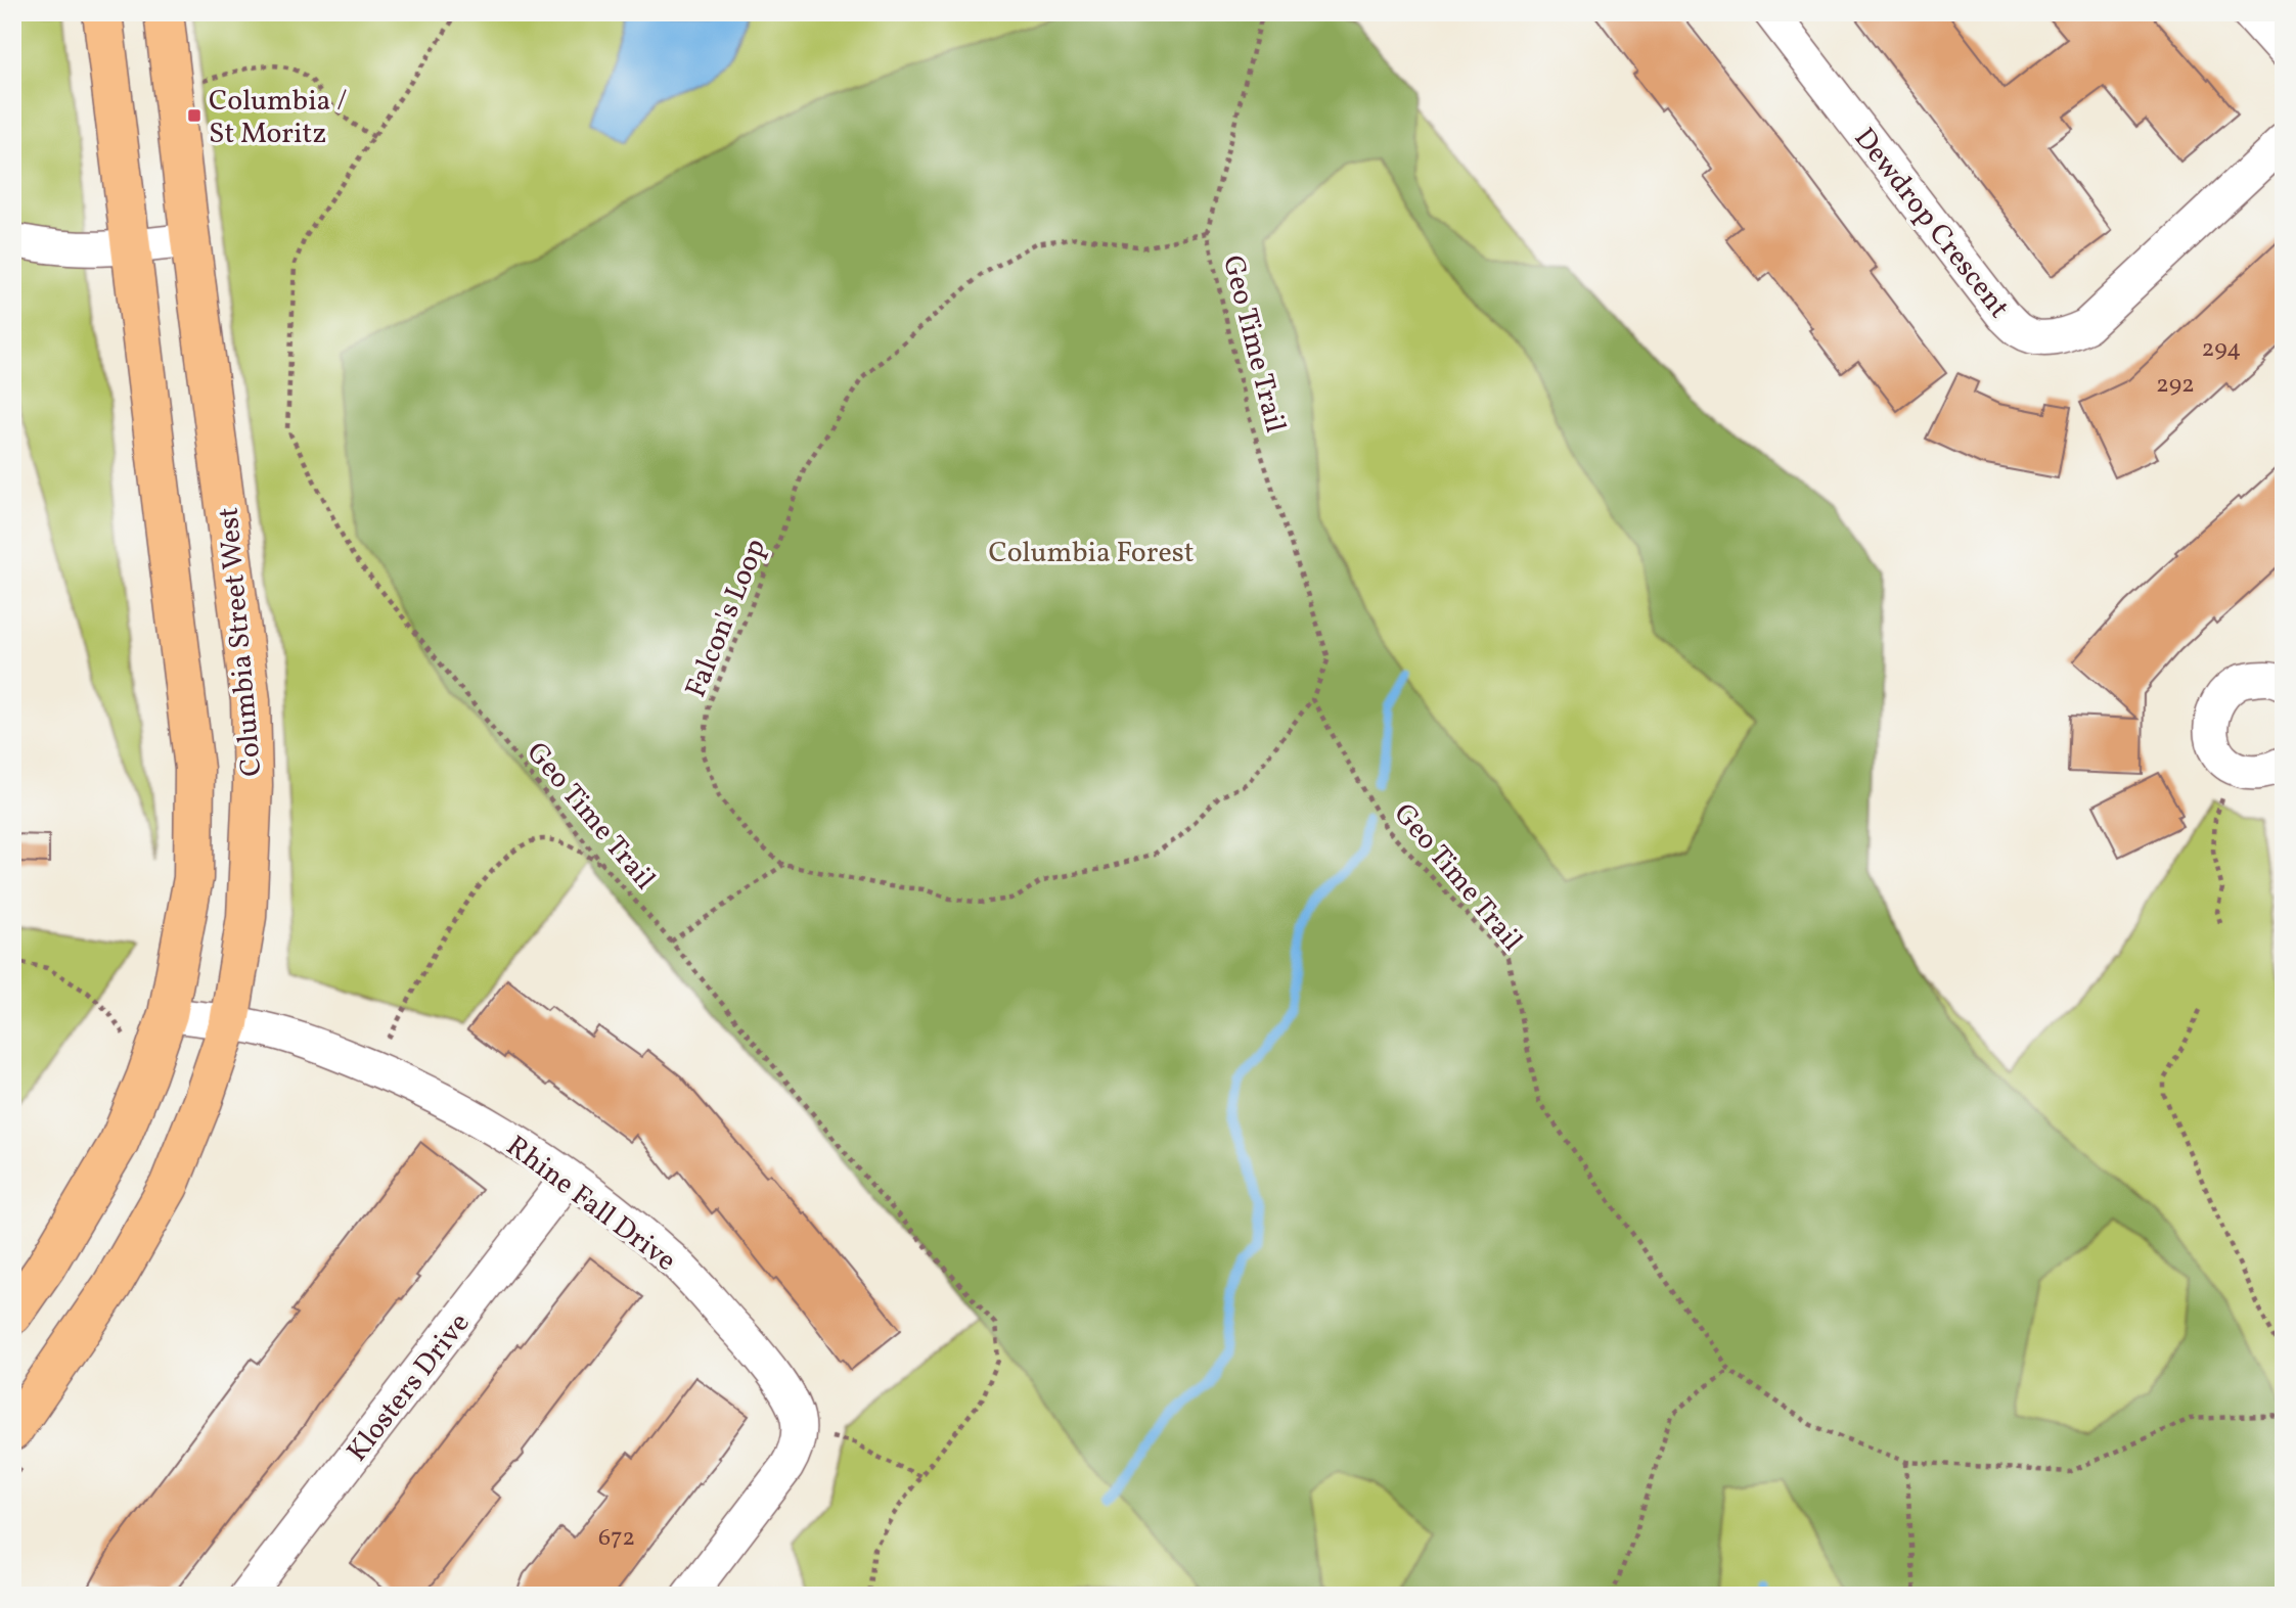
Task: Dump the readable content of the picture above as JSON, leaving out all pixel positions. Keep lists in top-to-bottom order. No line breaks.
{"streets":{"main road":["Columbia Street West"],"street":["Dewdrop Crescent","Rhine Fall Drive","Klosters Drive"],"path":["Geo Time Trail","Falcon's Loop"]},"crossings":[["Geo Time Trail","Falcon's Loop"],["Columbia Street West","Rhine Fall Drive"],["Rhine Fall Drive","Klosters Drive"]],"parks":["Columbia Forest"],"places":{"transit":["Columbia / St Moritz"]},"house_numbers":["294","292","672"]}
